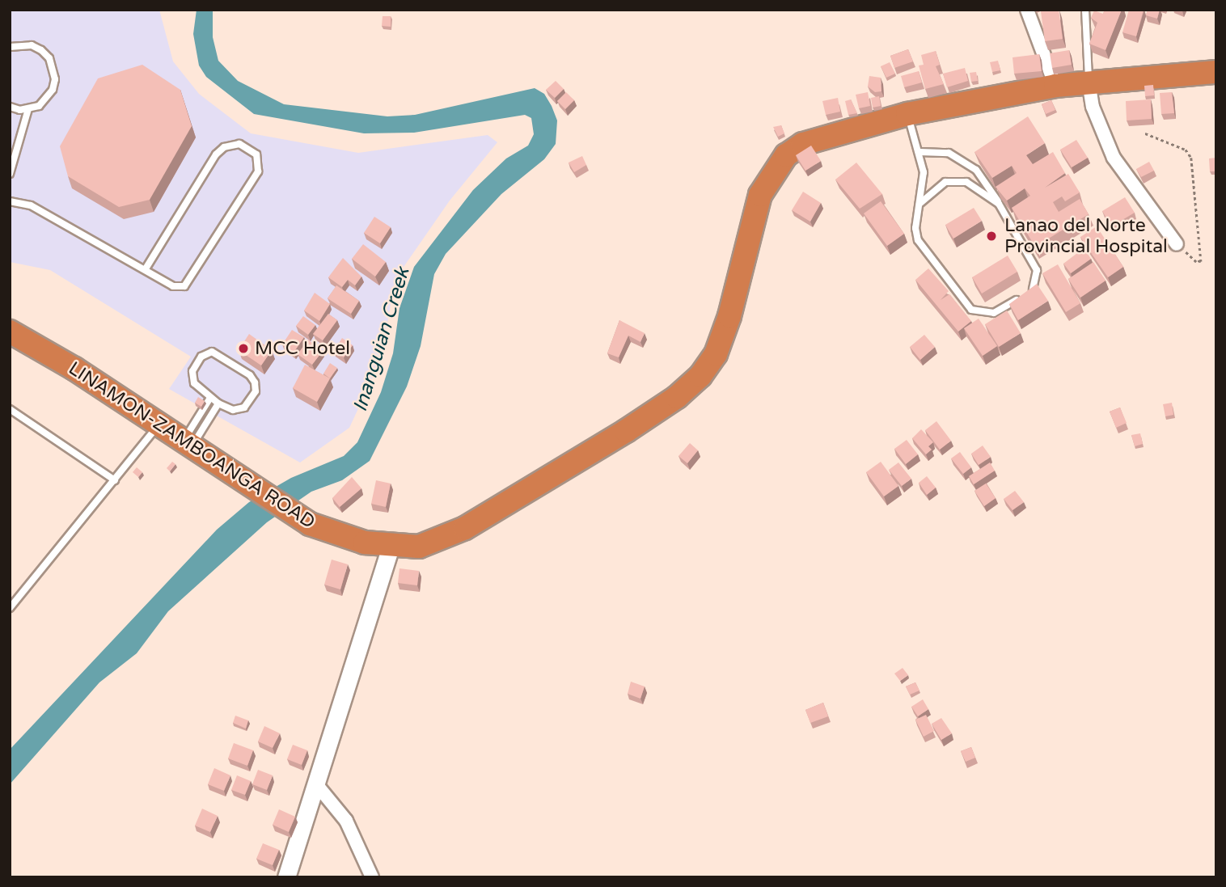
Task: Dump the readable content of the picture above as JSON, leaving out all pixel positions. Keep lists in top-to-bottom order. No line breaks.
{"streets":{"highway":["LINAMON-ZAMBOANGA ROAD"]},"water":["Inanguian Creek"],"places":["Lanao del Norte Provincial Hospital","MCC Hotel"]}
